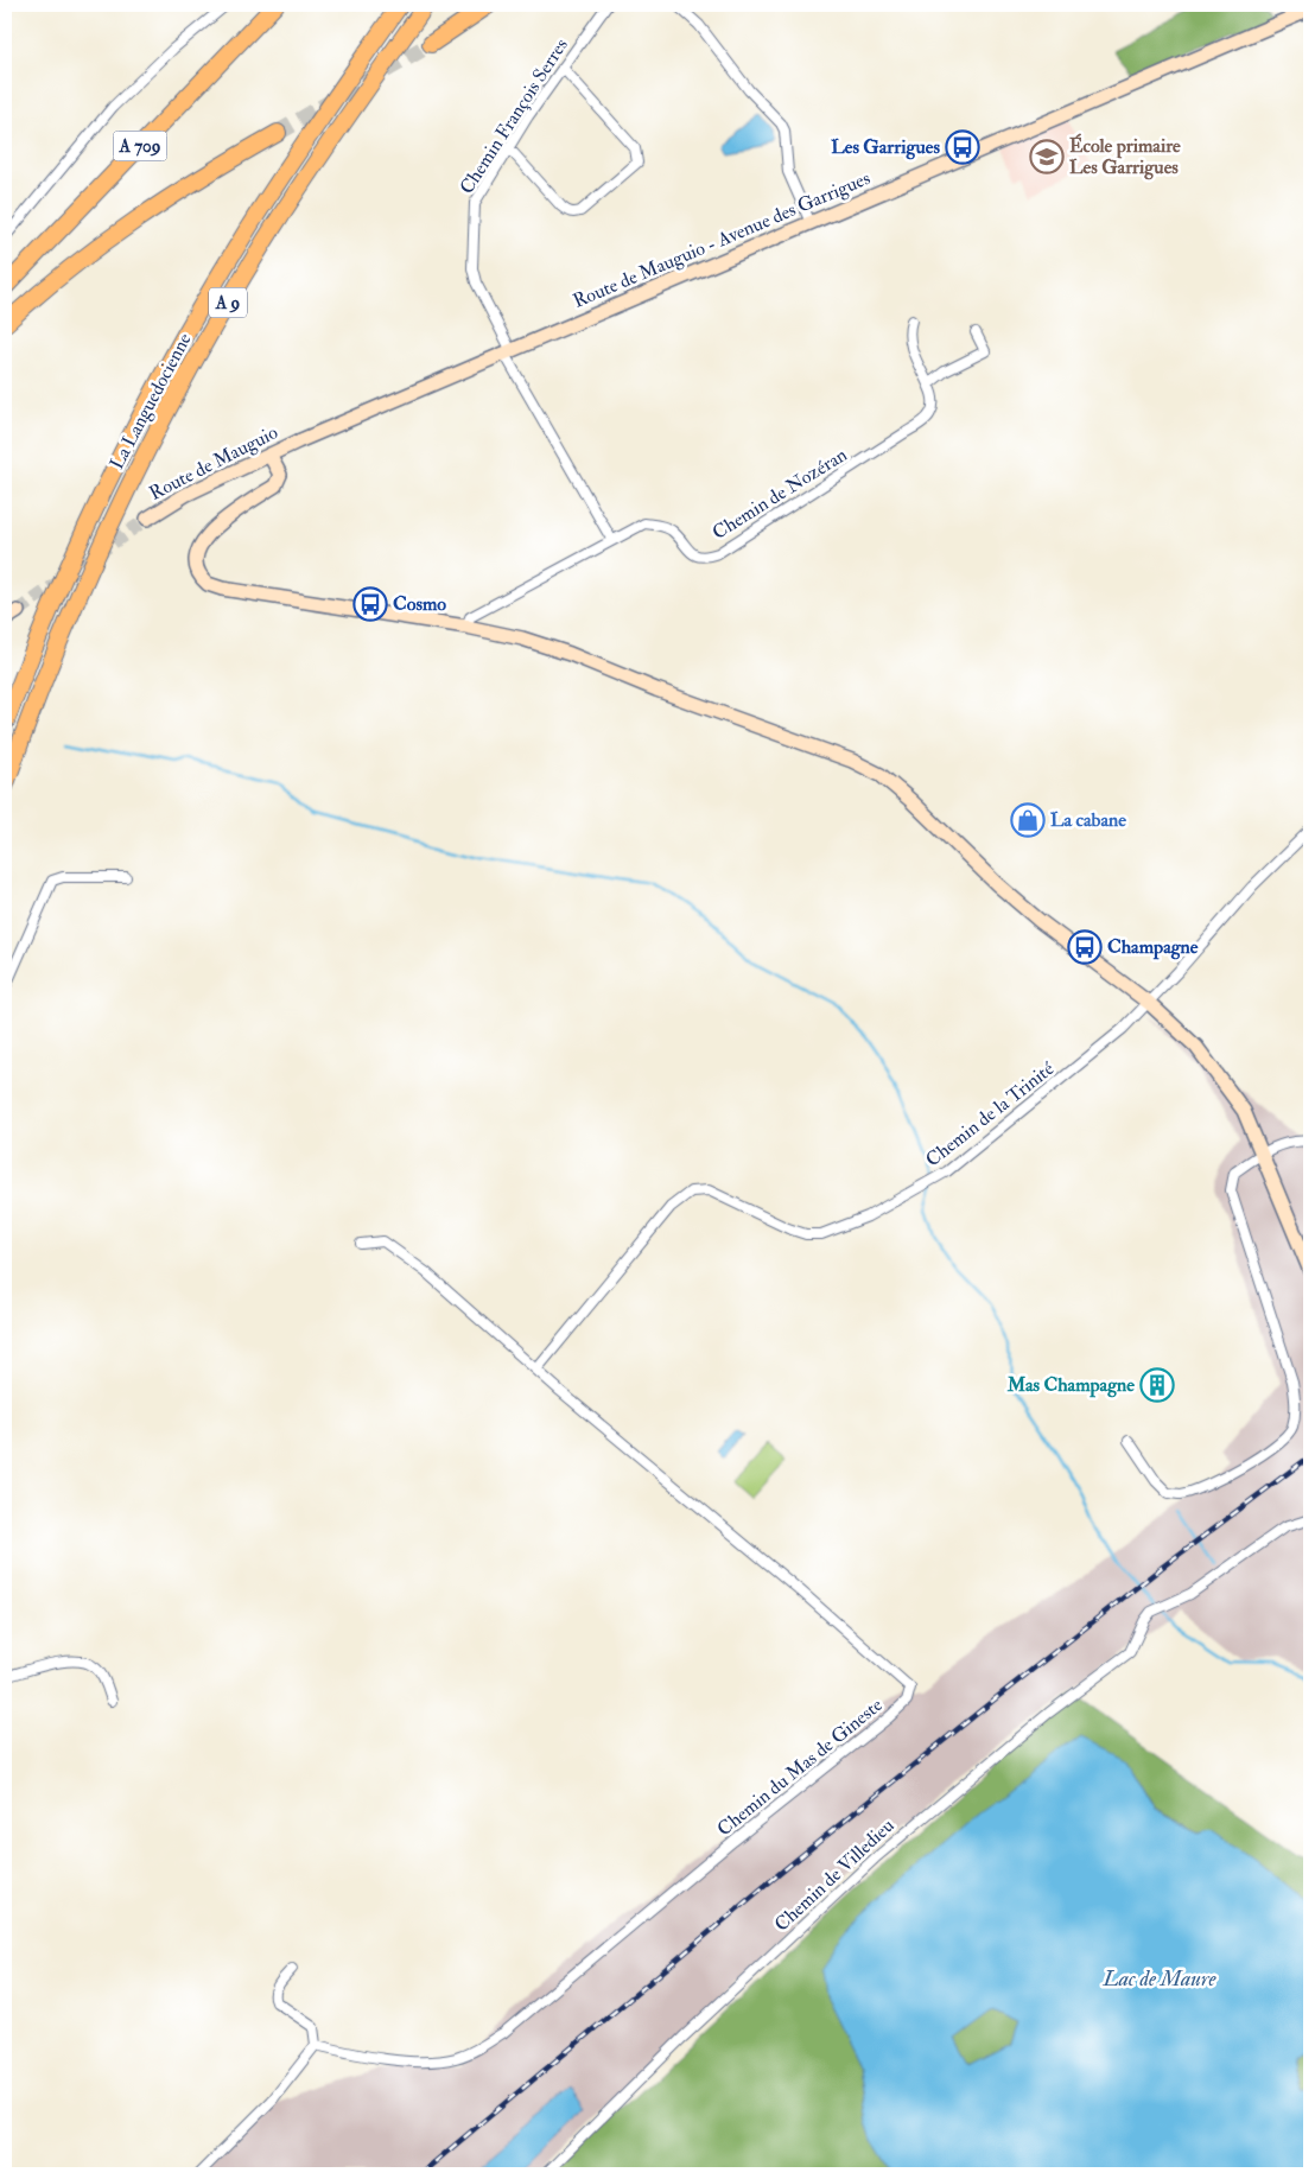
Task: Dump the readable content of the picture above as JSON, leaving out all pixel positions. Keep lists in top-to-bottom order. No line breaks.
{"streets":{"highway":["A 709","A 9","La Languedocienne"],"street":["Chemin François Serres","Route de Mauguio - Avenue des Garrigues","Route de Mauguio","Chemin de Nozéran","Chemin de la Trinité","Chemin du Mas de Gineste","Chemin de Villedieu"]},"crossings":[["Chemin François Serres","Route de Mauguio - Avenue des Garrigues"],["Chemin François Serres","Chemin de Nozéran"],["Route de Mauguio - Avenue des Garrigues","Route de Mauguio"],["Chemin de la Trinité","Chemin du Mas de Gineste"]],"water":["Lac de Maure"],"places":{"bus stop":["Les Garrigues","Cosmo","Champagne"],"school or university":["École primaire Les Garrigues"],"shop":["La cabane"],"building":["Mas Champagne"]}}
